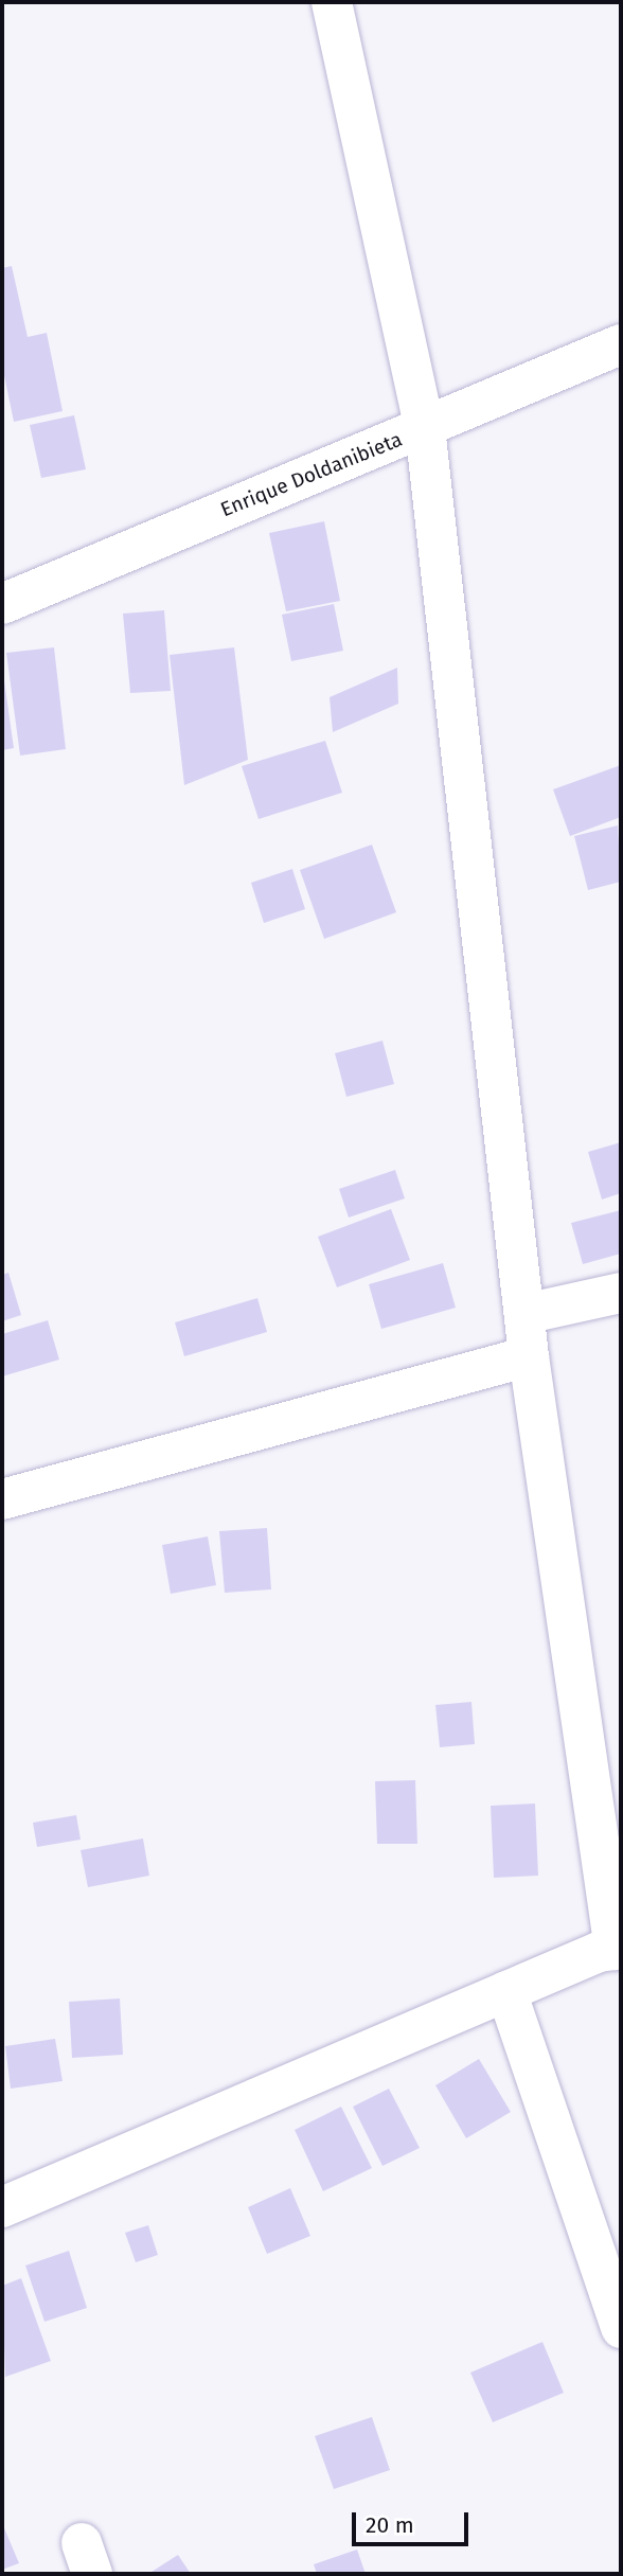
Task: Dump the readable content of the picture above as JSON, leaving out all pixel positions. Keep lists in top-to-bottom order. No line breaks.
{"streets":{"street":["Enrique Doldanibieta"]},"scale_bar":"20 m"}
